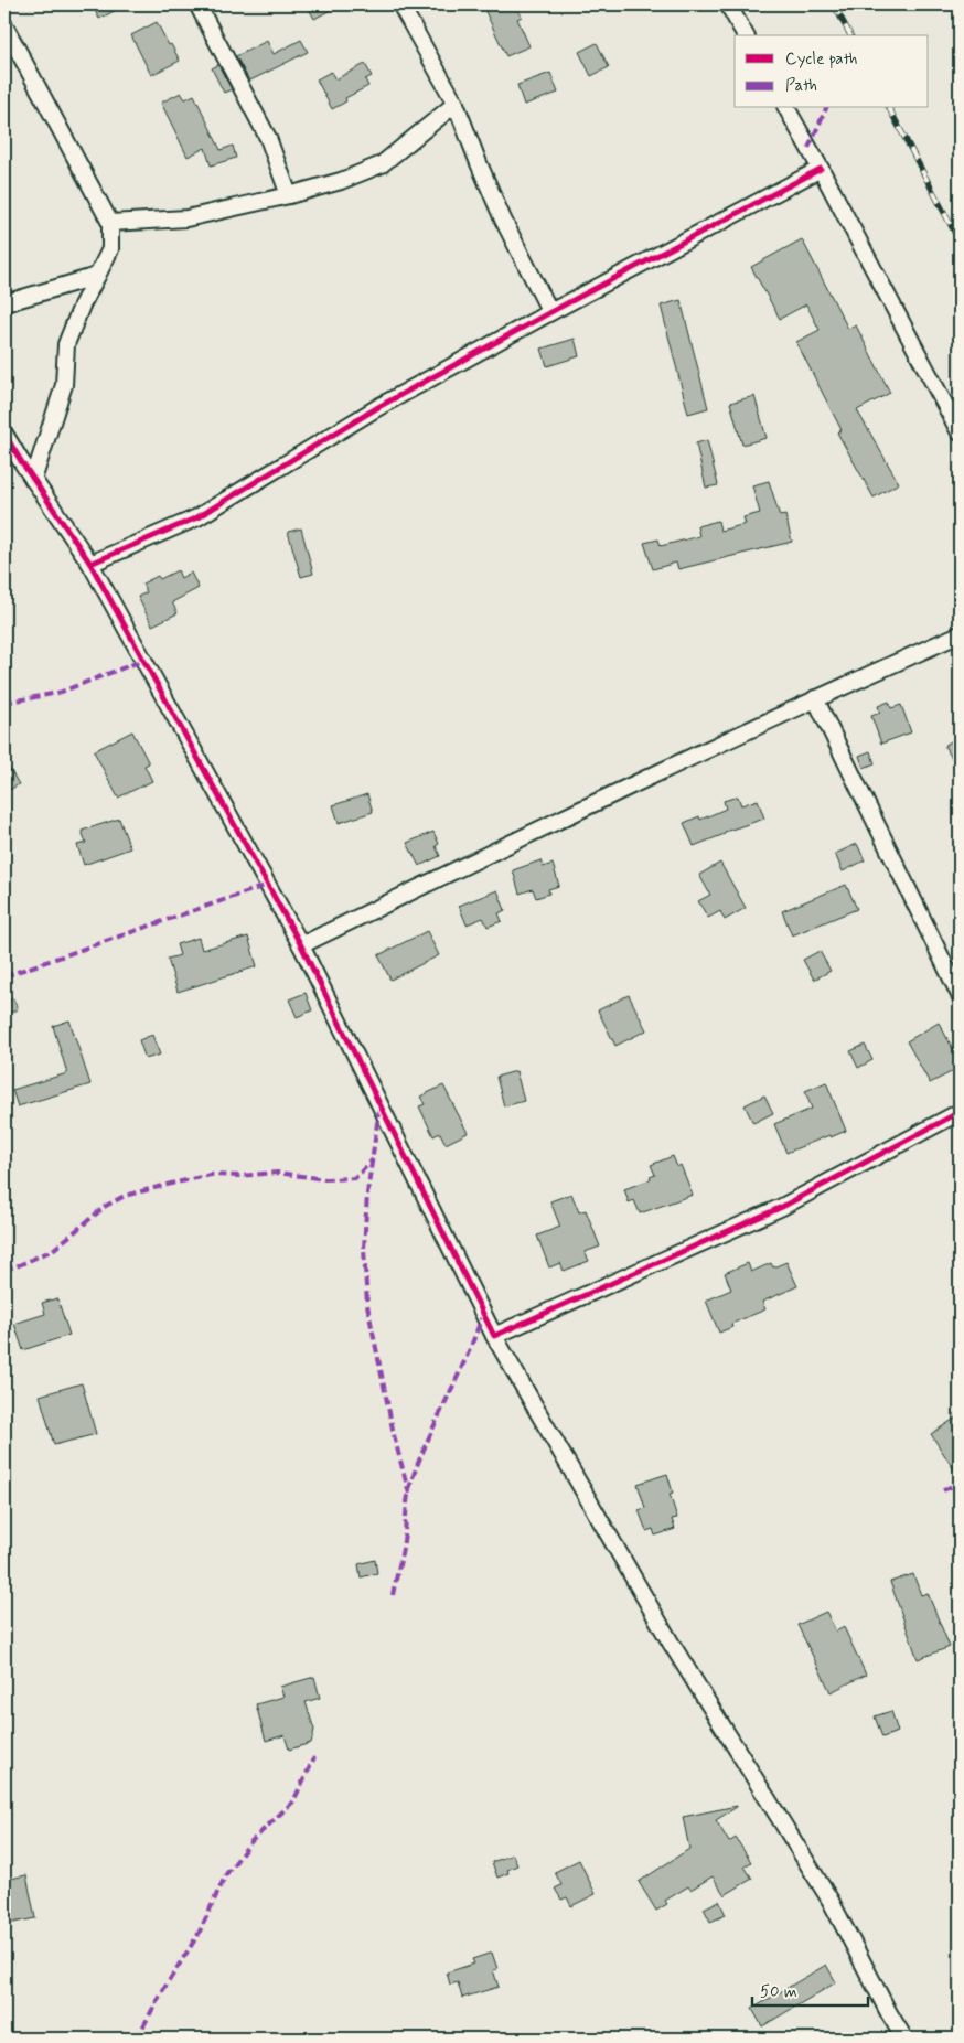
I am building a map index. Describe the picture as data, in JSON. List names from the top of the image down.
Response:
{
  "legend": ["Cycle path", "Path"],
  "scale_bar": "50 m"
}
